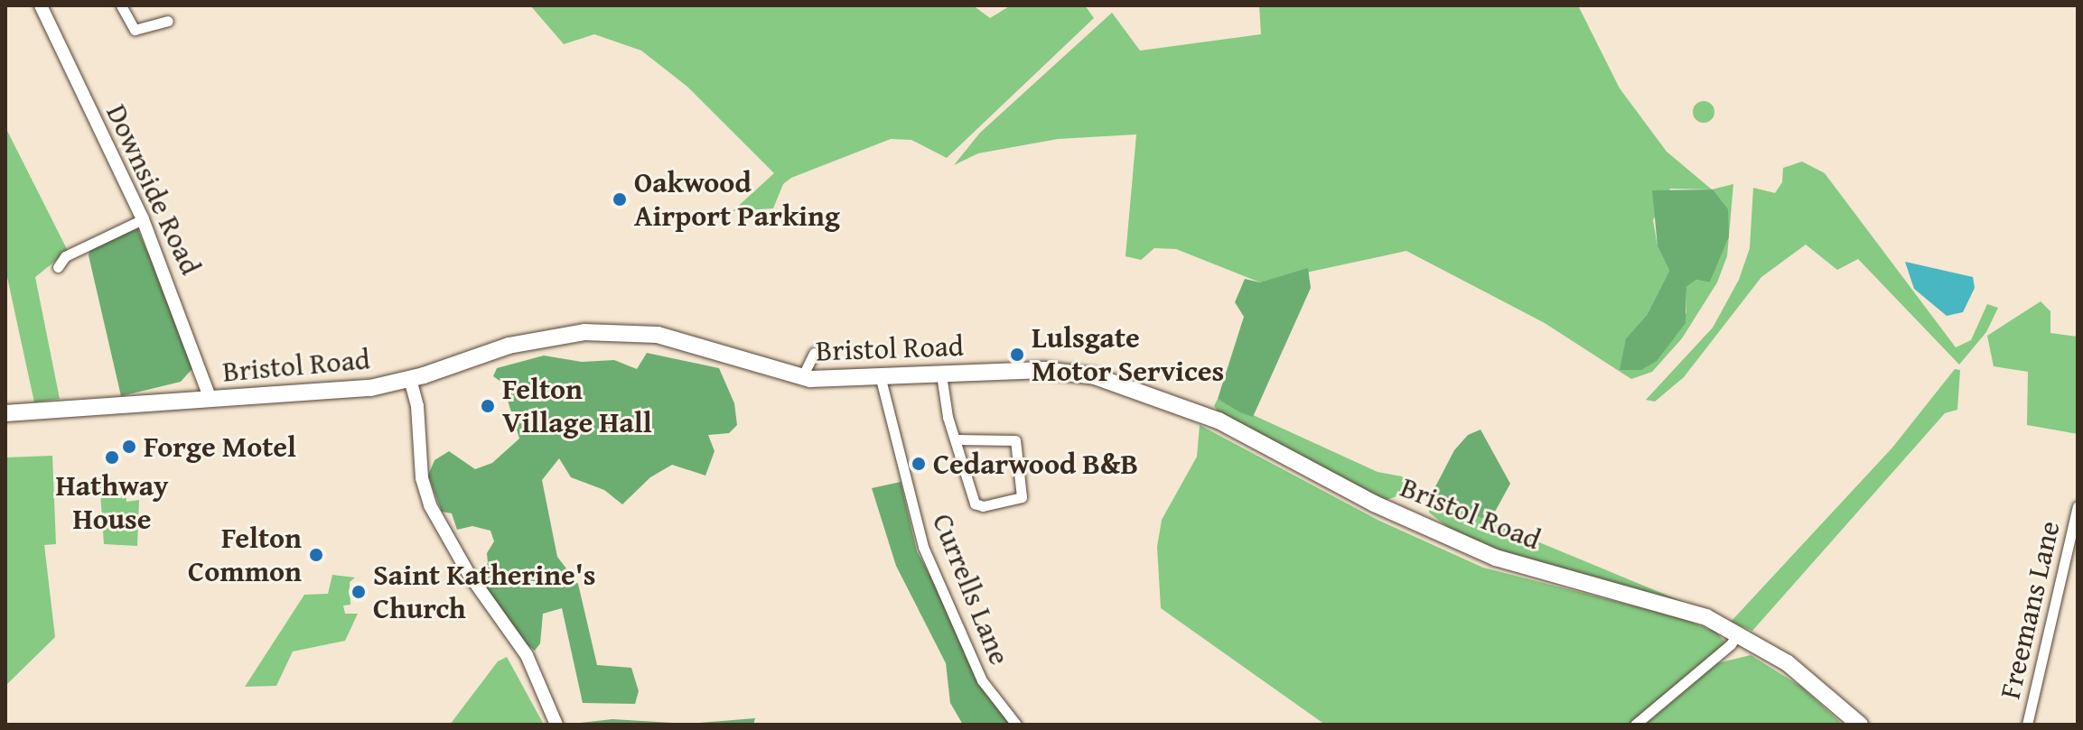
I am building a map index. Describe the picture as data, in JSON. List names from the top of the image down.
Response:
{
  "streets": {
    "highway": ["Bristol Road"],
    "street": ["Downside Road", "Currells Lane", "Freemans Lane"]
  },
  "crossings": [
    ["Downside Road", "Bristol Road"],
    ["Bristol Road", "Currells Lane"]
  ],
  "places": [
    "Oakwood Airport Parking",
    "Lulsgate Motor Services",
    "Felton Village Hall",
    "Forge Motel",
    "Hathway House",
    "Cedarwood B&B",
    "Felton Common",
    "Saint Katherine's Church"
  ]
}
